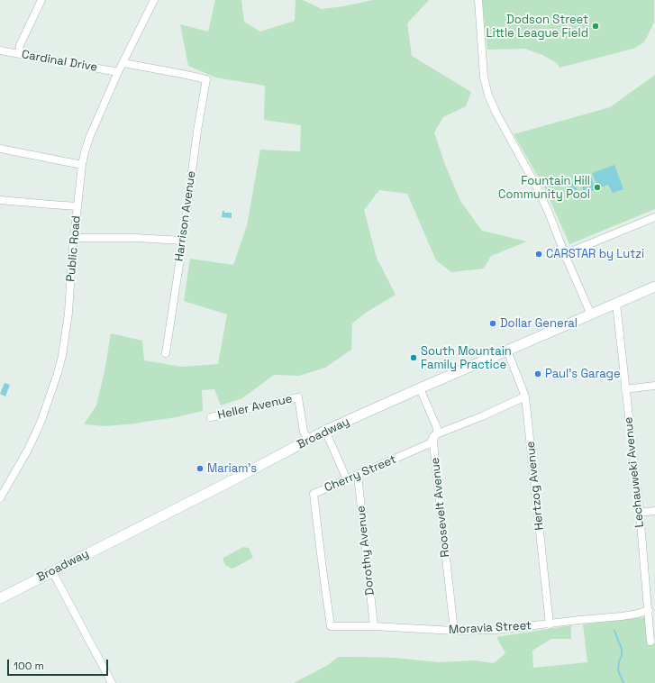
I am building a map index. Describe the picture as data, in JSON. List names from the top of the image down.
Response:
{
  "streets": {
    "main road": ["Broadway"],
    "street": [
      "Cardinal Drive",
      "Harrison Avenue",
      "Public Road",
      "Heller Avenue",
      "Lechauweki Avenue",
      "Cherry Street",
      "Hertzog Avenue",
      "Roosevelt Avenue",
      "Dorothy Avenue",
      "Moravia Street"
    ]
  },
  "crossings": [
    ["Cardinal Drive", "Public Road"],
    ["Harrison Avenue", "Public Road"],
    ["Heller Avenue", "Broadway"],
    ["Broadway", "Lechauweki Avenue"],
    ["Broadway", "Hertzog Avenue"],
    ["Broadway", "Roosevelt Avenue"],
    ["Lechauweki Avenue", "Moravia Street"],
    ["Cherry Street", "Hertzog Avenue"],
    ["Cherry Street", "Roosevelt Avenue"],
    ["Cherry Street", "Dorothy Avenue"],
    ["Cherry Street", "Moravia Street"],
    ["Hertzog Avenue", "Moravia Street"],
    ["Roosevelt Avenue", "Moravia Street"],
    ["Dorothy Avenue", "Moravia Street"]
  ],
  "places": [
    "Dodson Street Little League Field",
    "Fountain Hill Community Pool",
    "CARSTAR by Lutzi",
    "Dollar General",
    "South Mountain Family Practice",
    "Paul's Garage",
    "Mariam's"
  ],
  "scale_bar": "100 m"
}
